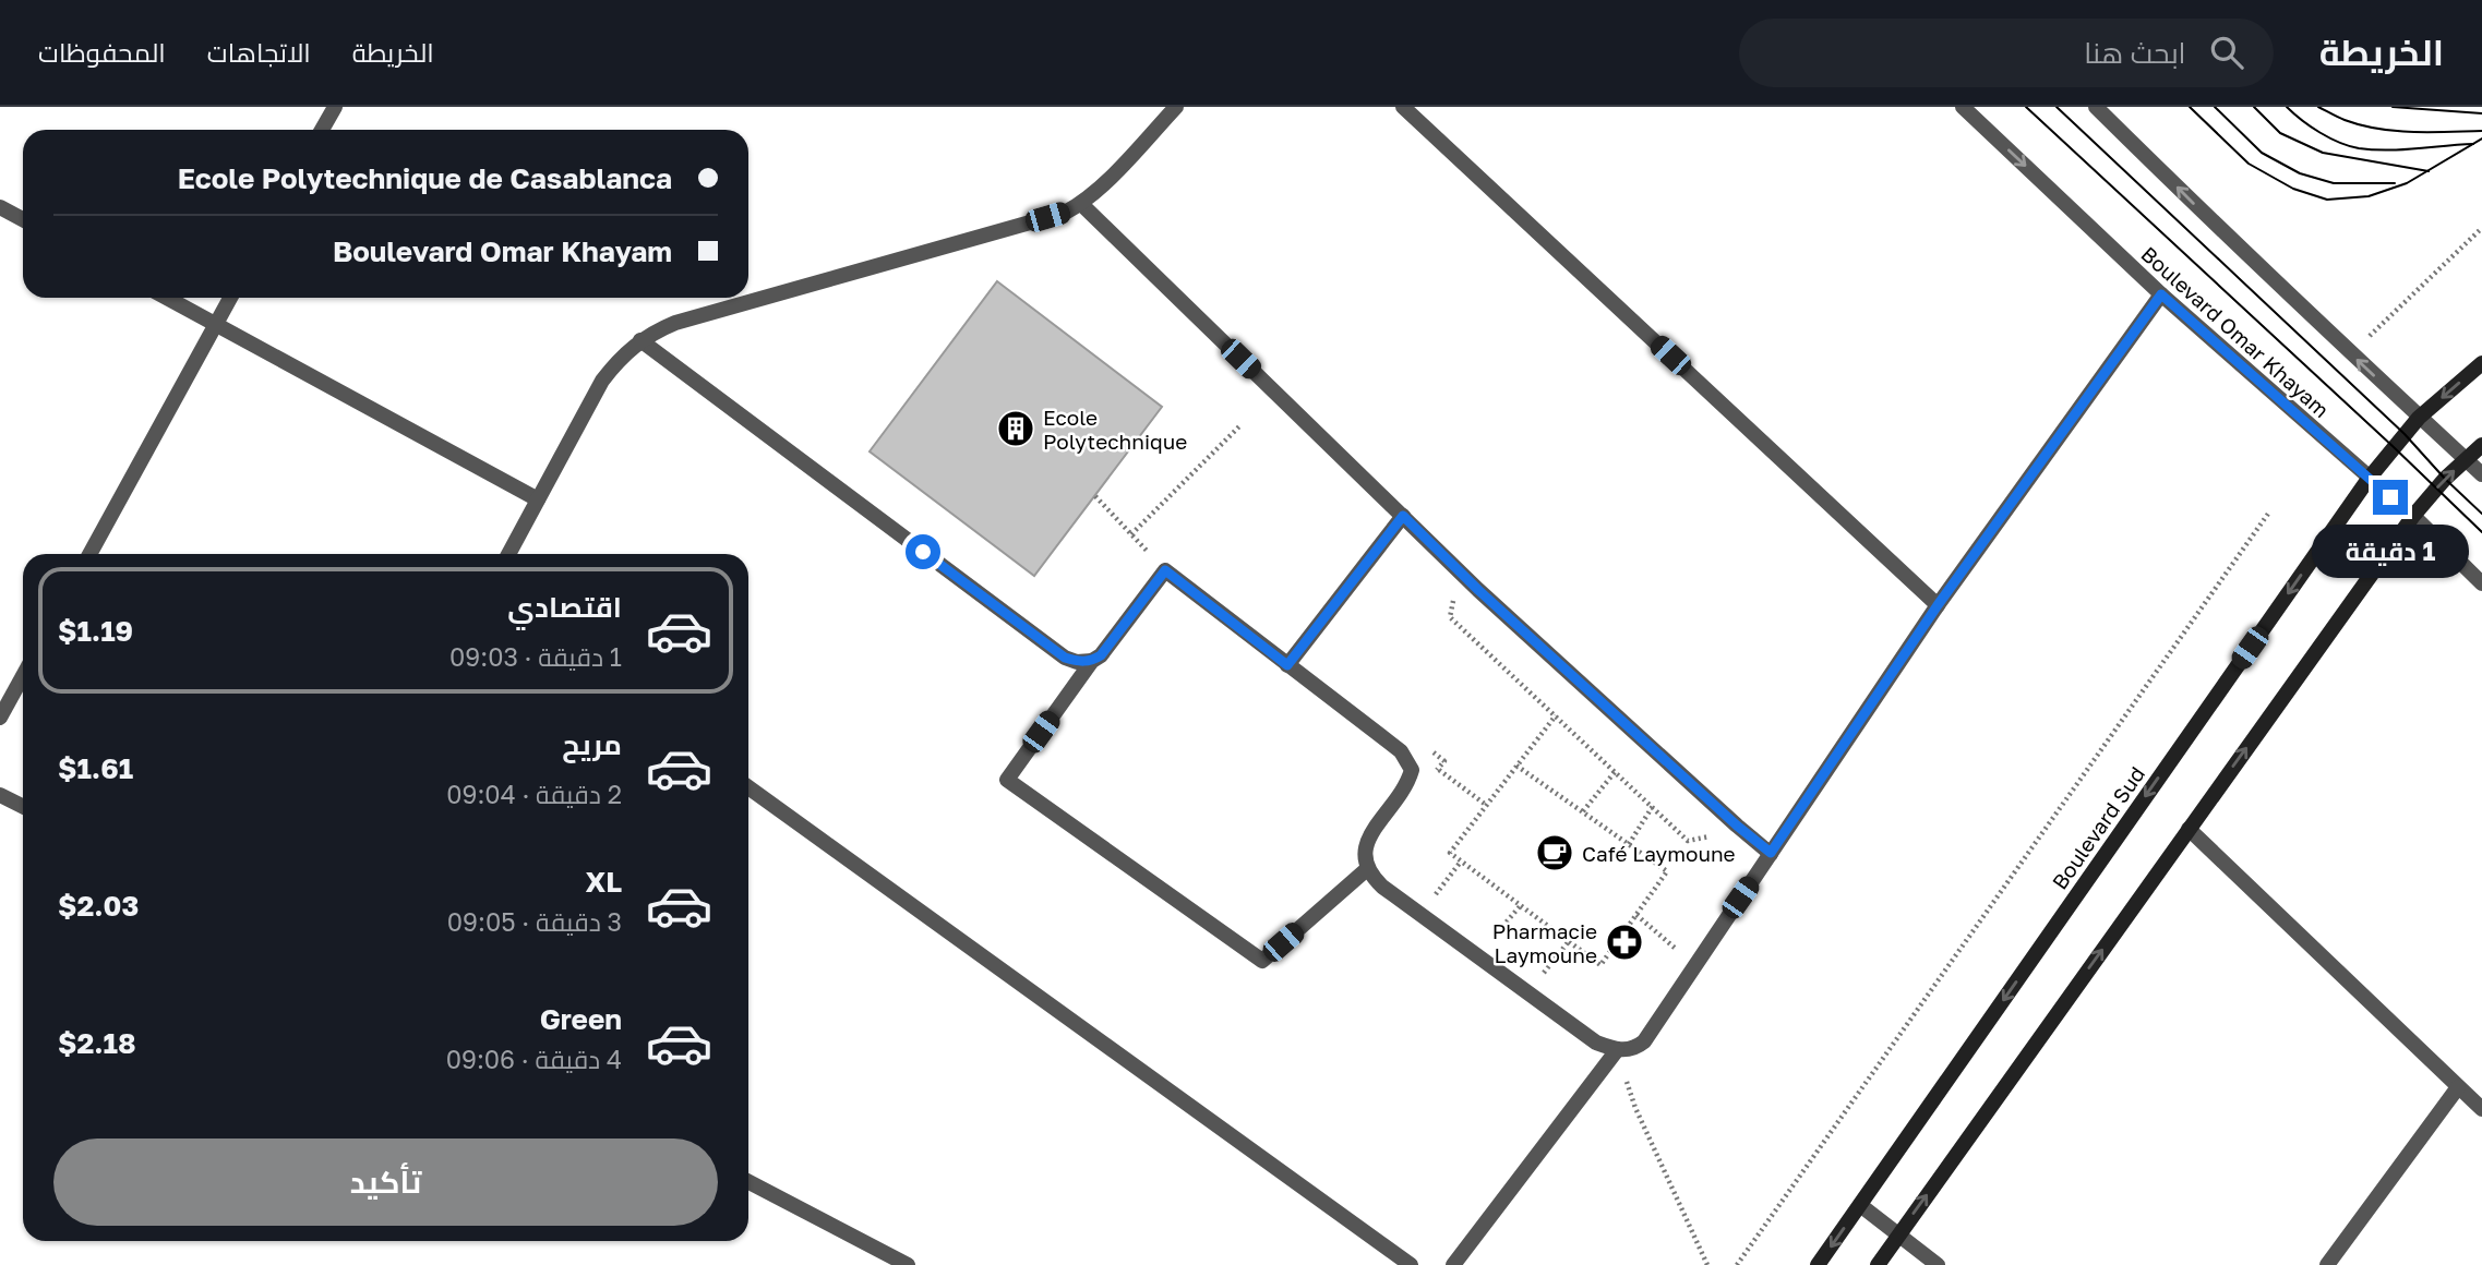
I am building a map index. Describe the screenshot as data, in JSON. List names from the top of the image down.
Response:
{
  "streets": {
    "main road": ["Boulevard Sud"],
    "street": ["Boulevard Omar Khayam"]
  },
  "crossings": [
    ["Boulevard Omar Khayam", "Boulevard Sud"]
  ],
  "places": {
    "building": ["Ecole Polytechnique"],
    "cafe": ["Café Laymoune"],
    "pharmacy": ["Pharmacie Laymoune"]
  },
  "page": {
    "header": "الخريطة",
    "search": "ابحث هنا",
    "nav": ["الخريطة", "الاتجاهات", "المحفوظات"],
    "banner": ["Ecole Polytechnique de Casablanca", "Boulevard Omar Khayam"],
    "bubble": "1 دقيقة",
    "list": [
      {
        "name": "اقتصادي",
        "note": "1 دقيقة · 09:03",
        "value": "$1.19"
      },
      {
        "name": "مريح",
        "note": "2 دقيقة · 09:04",
        "value": "$1.61"
      },
      {
        "name": "XL",
        "note": "3 دقيقة · 09:05",
        "value": "$2.03"
      },
      {
        "name": "Green",
        "note": "4 دقيقة · 09:06",
        "value": "$2.18"
      }
    ],
    "buttons": "تأكيد"
  }
}
